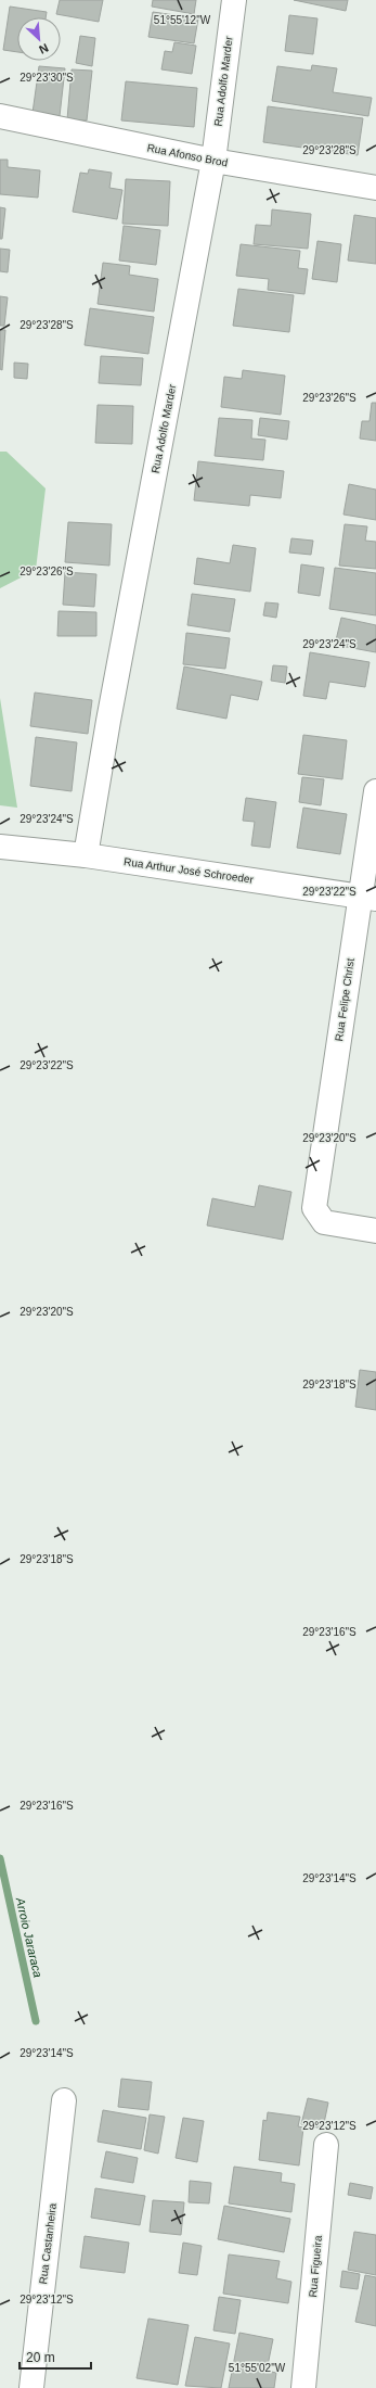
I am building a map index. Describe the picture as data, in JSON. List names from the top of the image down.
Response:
{
  "streets": {
    "street": [
      "Rua Adolfo Marder",
      "Rua Afonso Brod",
      "Rua Arthur José Schroeder",
      "Rua Felipe Christ",
      "Rua Castanheira",
      "Rua Figueira"
    ]
  },
  "crossings": [
    ["Rua Adolfo Marder", "Rua Afonso Brod"],
    ["Rua Adolfo Marder", "Rua Arthur José Schroeder"],
    ["Rua Arthur José Schroeder", "Rua Felipe Christ"]
  ],
  "water": ["Arroio Jararaca"],
  "scale_bar": "20 m",
  "north": "bottom right",
  "coordinates": [
    "51°55'12\"W",
    "29°23'30\"S",
    "29°23'28\"S",
    "29°23'26\"S",
    "29°23'24\"S",
    "29°23'22\"S",
    "29°23'20\"S",
    "29°23'18\"S",
    "29°23'16\"S",
    "29°23'14\"S",
    "29°23'12\"S",
    "51°55'02\"W"
  ]
}
